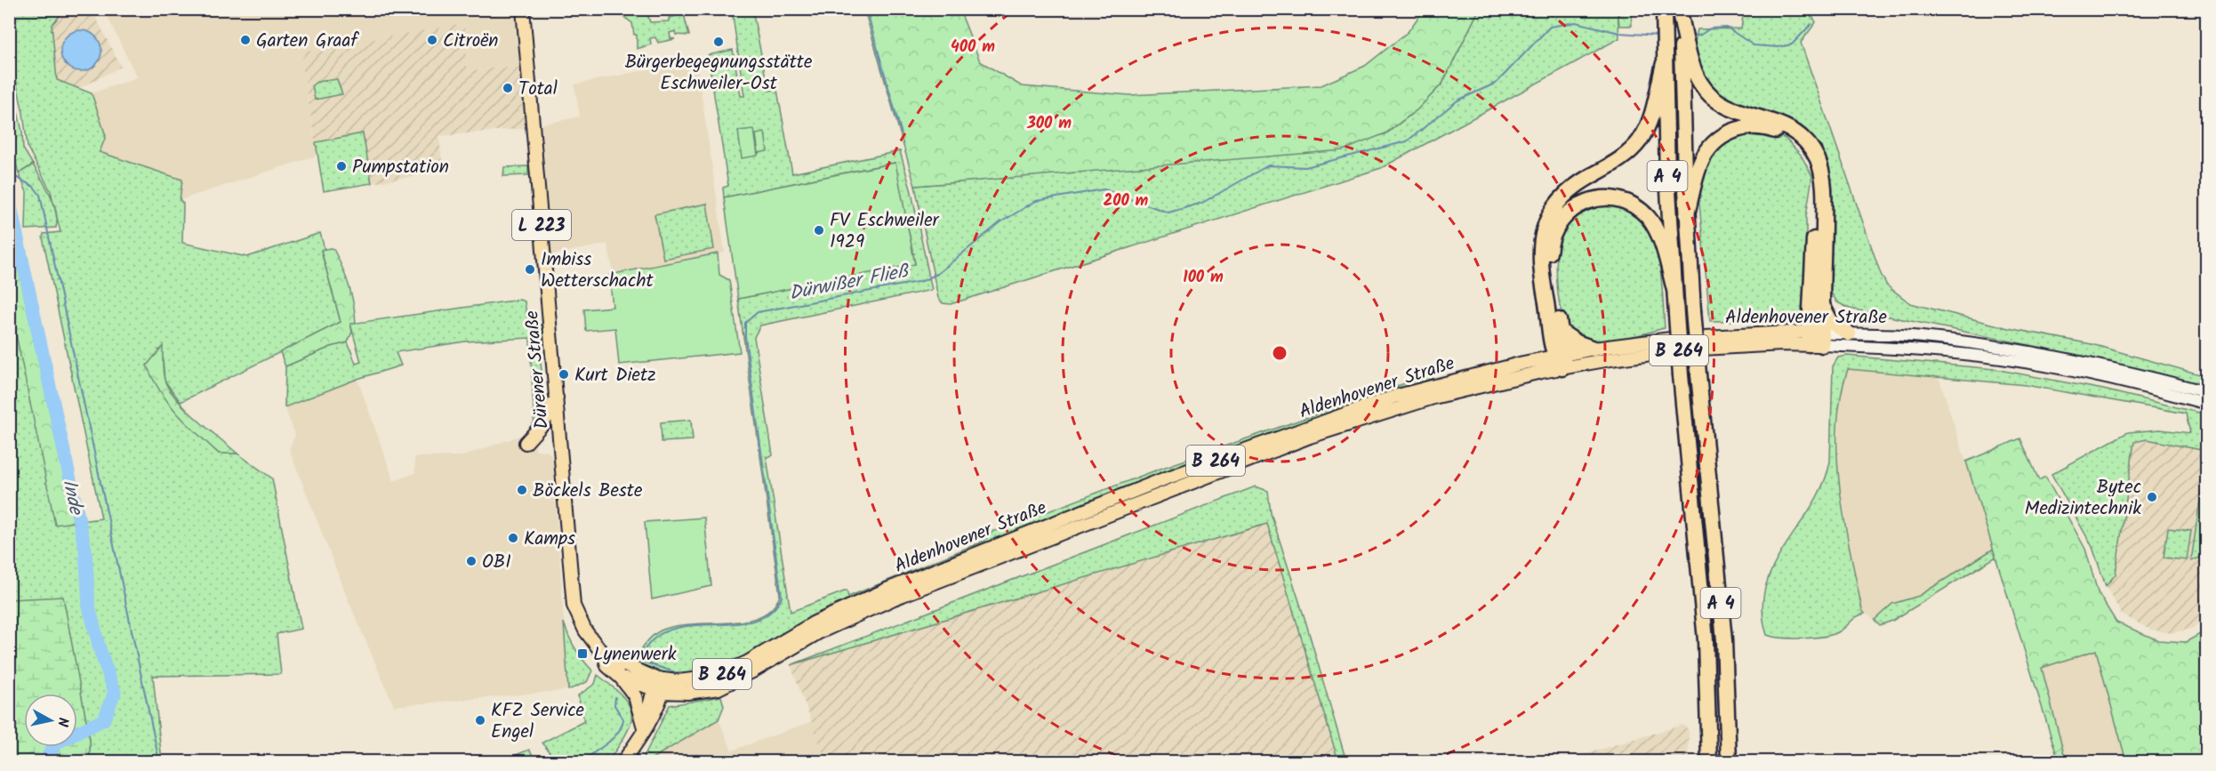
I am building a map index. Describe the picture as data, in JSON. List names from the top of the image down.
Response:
{
  "streets": {
    "highway": ["A 4"],
    "main road": [
      "L 223",
      "Aldenhovener Straße",
      "B 264",
      "Dürener Straße"
    ]
  },
  "crossings": [
    ["Aldenhovener Straße", "Dürener Straße"]
  ],
  "water": ["Dürwißer Fließ", "Inde"],
  "places": {
    "other": [
      "Garten Graaf",
      "Citroën",
      "Bürgerbegegnungsstätte Eschweiler-Ost",
      "Total",
      "Pumpstation",
      "FV Eschweiler 1929",
      "Imbiss Wetterschacht",
      "Kurt Dietz",
      "Böckels Beste",
      "Bytec Medizintechnik",
      "Kamps",
      "OBI",
      "KFZ Service Engel"
    ],
    "transit": ["Lynenwerk"]
  },
  "north": "right",
  "rings": [
    "400 m",
    "300 m",
    "200 m",
    "100 m"
  ]
}
